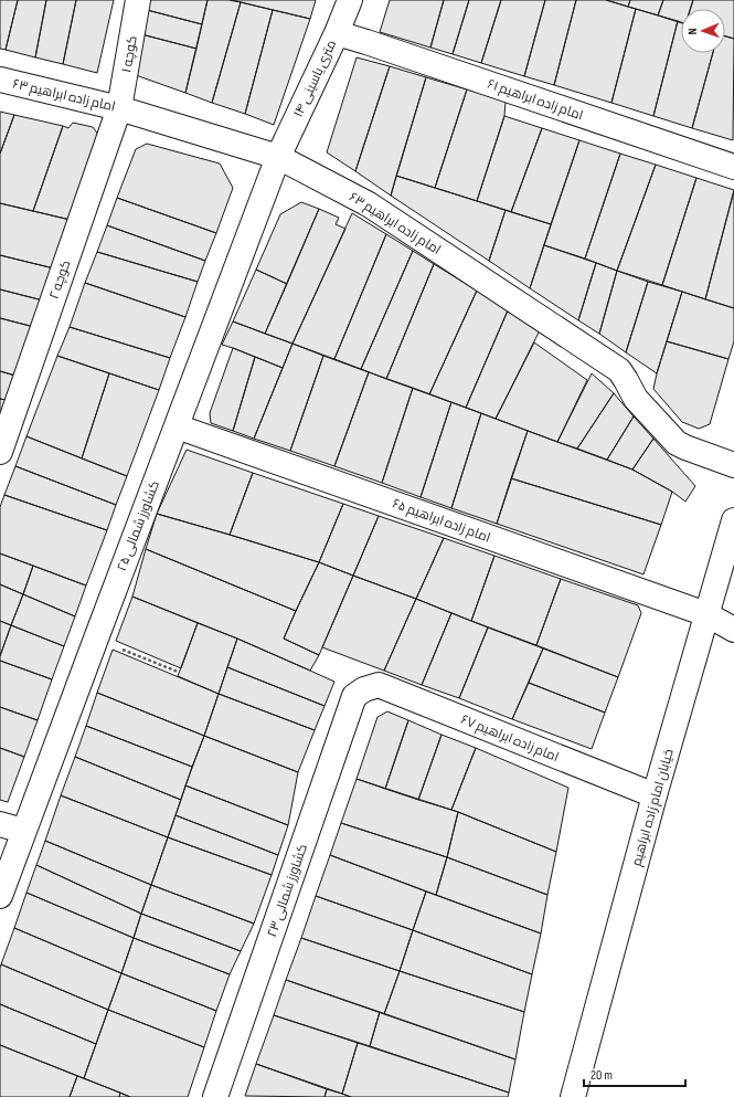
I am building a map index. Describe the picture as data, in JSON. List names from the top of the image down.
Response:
{
  "streets": {
    "street": [
      "کوچه ۱",
      "۱۴ متری یاسینی",
      "امام زاده ابراهیم ۶۳",
      "امام زاده ابراهیم ۶۱",
      "کوچه ۲",
      "امام زاده ابراهیم ۶۵",
      "کشاورز شمالی ۲۵",
      "امام زاده ابراهیم ۶۷",
      "خیابان امام زاده ابراهیم",
      "کشاورز شمالی ۲۳"
    ]
  },
  "crossings": [
    ["کوچه ۱", "امام زاده ابراهیم ۶۳"],
    ["کوچه ۱", "کوچه ۲"],
    ["۱۴ متری یاسینی", "امام زاده ابراهیم ۶۳"],
    ["۱۴ متری یاسینی", "امام زاده ابراهیم ۶۱"],
    ["۱۴ متری یاسینی", "کشاورز شمالی ۲۵"],
    ["امام زاده ابراهیم ۶۳", "کوچه ۲"],
    ["امام زاده ابراهیم ۶۳", "کشاورز شمالی ۲۵"],
    ["امام زاده ابراهیم ۶۵", "کشاورز شمالی ۲۵"],
    ["امام زاده ابراهیم ۶۵", "خیابان امام زاده ابراهیم"],
    ["امام زاده ابراهیم ۶۷", "خیابان امام زاده ابراهیم"],
    ["امام زاده ابراهیم ۶۷", "کشاورز شمالی ۲۳"]
  ],
  "scale_bar": "20 m",
  "north": "left"
}
